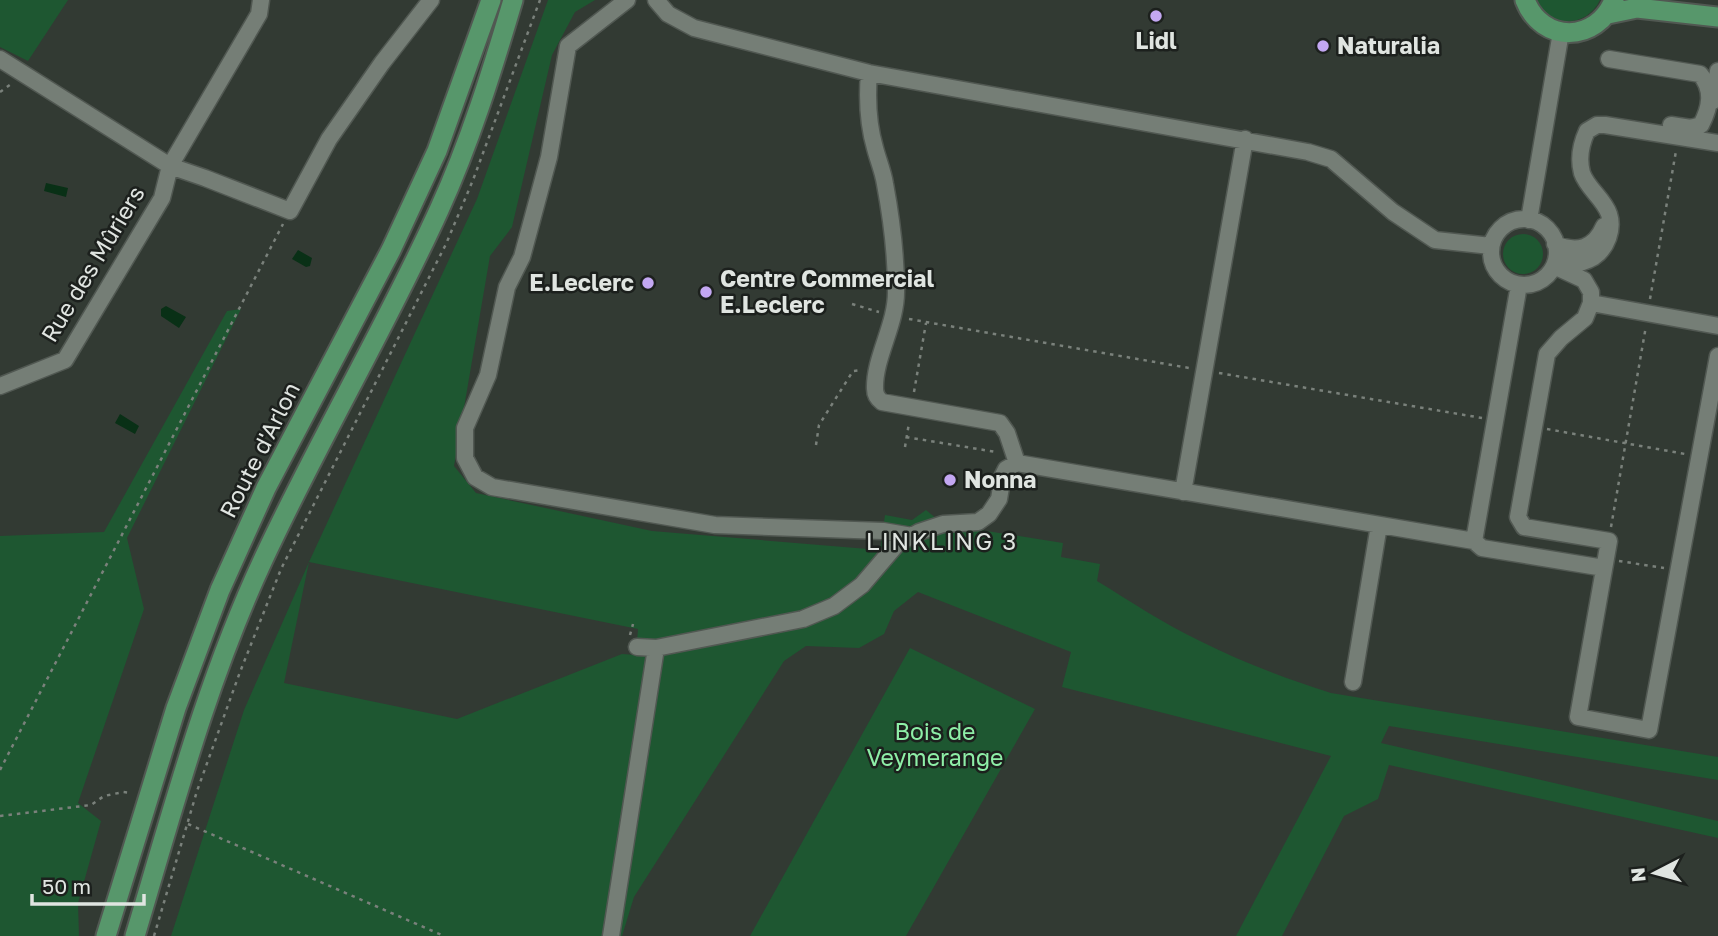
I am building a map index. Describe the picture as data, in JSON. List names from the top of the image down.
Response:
{
  "streets": {
    "main road": ["Route d'Arlon"],
    "street": ["Rue des Mûriers"]
  },
  "districts": ["LINKLING 3"],
  "parks": ["Bois de Veymerange"],
  "places": [
    "Lidl",
    "Naturalia",
    "E.Leclerc",
    "Centre Commercial E.Leclerc",
    "Nonna"
  ],
  "scale_bar": "50 m",
  "north": "left"
}
